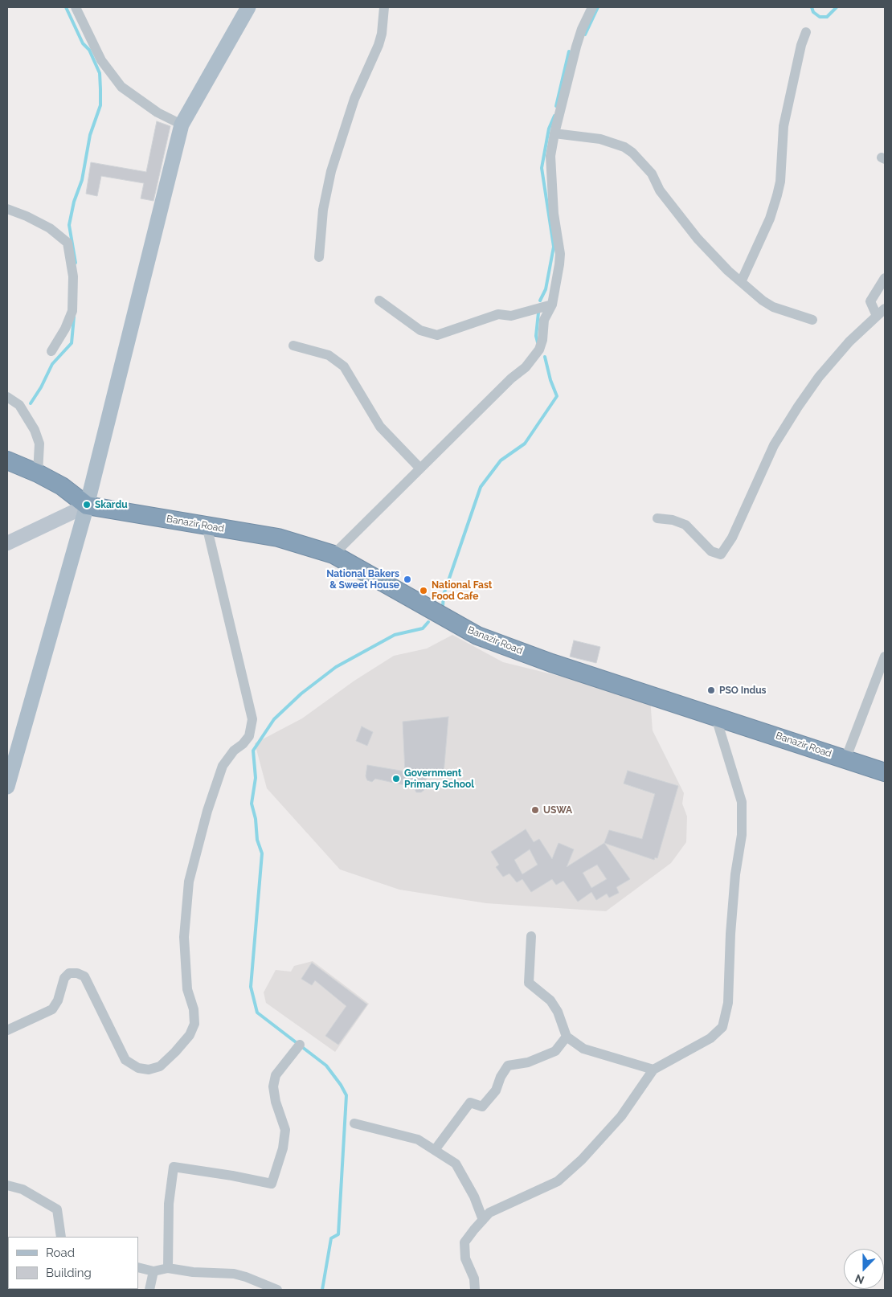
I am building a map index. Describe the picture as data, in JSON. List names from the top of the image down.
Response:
{
  "streets": {
    "highway": ["Banazir Road"]
  },
  "places": [
    "Skardu",
    "National Bakers & Sweet House",
    "National Fast Food Cafe",
    "PSO Indus",
    "Government Primary School",
    "USWA"
  ],
  "legend": ["Road", "Building"],
  "north": "bottom"
}
